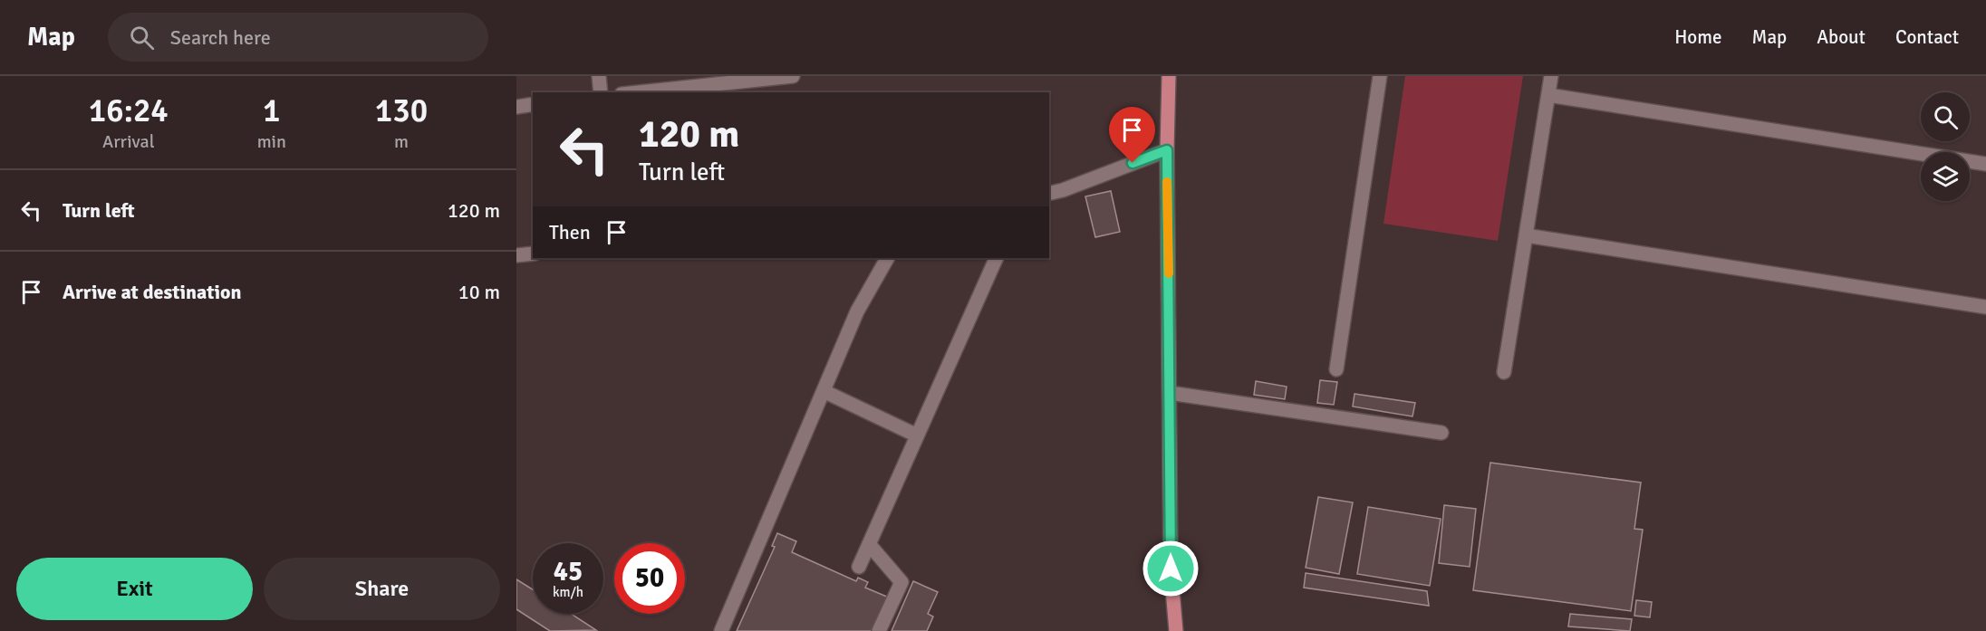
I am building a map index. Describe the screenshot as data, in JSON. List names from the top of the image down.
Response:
{
  "page": {
    "header": "Map",
    "search": "Search here",
    "nav": [
      "Home",
      "Map",
      "About",
      "Contact"
    ],
    "eta": [
      "16:24",
      "Arrival",
      "1",
      "min",
      "130",
      "m"
    ],
    "turn": ["120 m", "Turn left"],
    "list": [
      {
        "name": "Turn left",
        "value": "120 m"
      },
      {
        "name": "Arrive at destination",
        "value": "10 m"
      }
    ],
    "then": "Then",
    "speed": "45 km/h",
    "limit": "50",
    "buttons": ["Exit", "Share"]
  }
}
